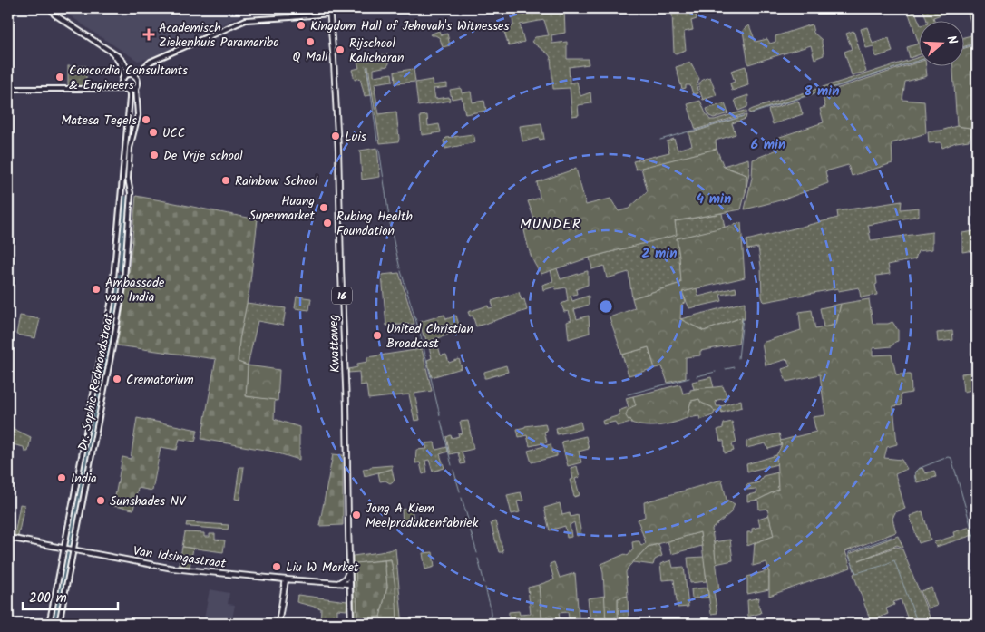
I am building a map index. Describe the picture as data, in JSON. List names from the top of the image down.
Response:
{
  "streets": {
    "main road": ["16", "Kwattaweg", "Van Idsingastraat"],
    "street": ["Dr. Sophie Redmondstraat"]
  },
  "crossings": [
    ["Kwattaweg", "Van Idsingastraat"],
    ["Dr. Sophie Redmondstraat", "Van Idsingastraat"]
  ],
  "districts": ["MUNDER"],
  "places": {
    "other": [
      "Kingdom Hall of Jehovah's Witnesses",
      "Q Mall",
      "Rijschool Kalicharan",
      "Concordia Consultants & Engineers",
      "Matesa Tegels",
      "UCC",
      "Luis",
      "De Vrije school",
      "Rainbow School",
      "Huang Supermarket",
      "Rubing Health Foundation",
      "Ambassade van India",
      "United Christian Broadcast",
      "Crematorium",
      "India",
      "Sunshades NV",
      "Jong A Kiem Meelproduktenfabriek",
      "Liu W Market"
    ],
    "health": ["Academisch Ziekenhuis Paramaribo"]
  },
  "scale_bar": "200 m",
  "north": "right",
  "rings": [
    "8 min",
    "6 min",
    "4 min",
    "2 min"
  ]
}
